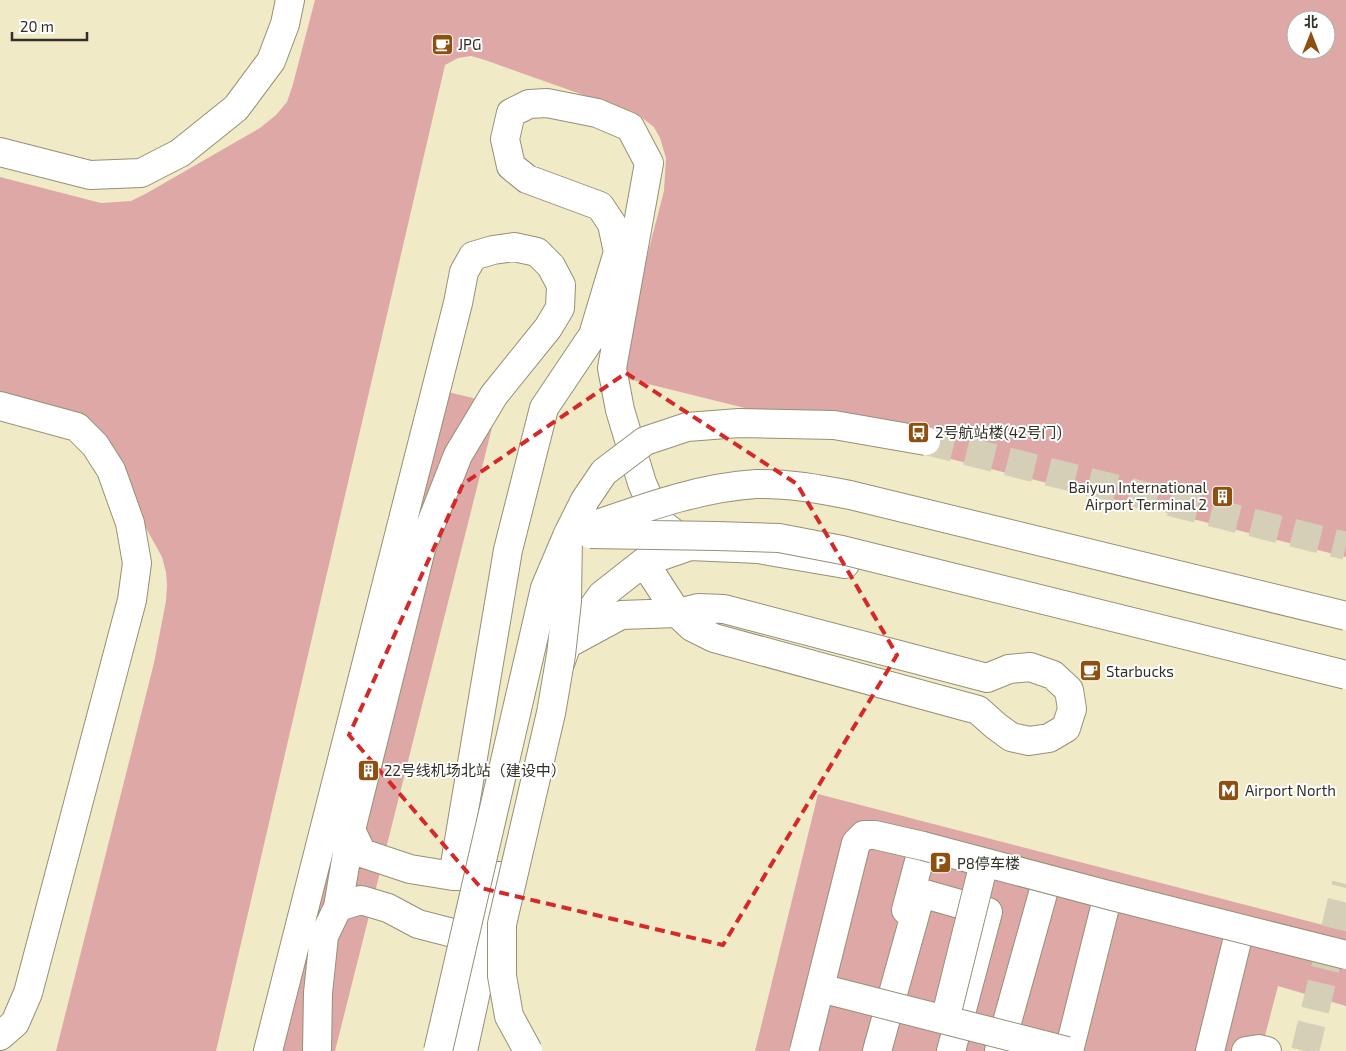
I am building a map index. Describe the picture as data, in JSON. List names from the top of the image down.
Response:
{
  "places": {
    "cafe": ["JPG", "Starbucks"],
    "bus stop": ["2号航站楼(42号门)"],
    "building": ["Baiyun International Airport Terminal 2", "22号线机场北站（建设中）"],
    "metro station": ["Airport North"],
    "parking": ["P8停车楼"]
  },
  "scale_bar": "20 m",
  "north": "top"
}
